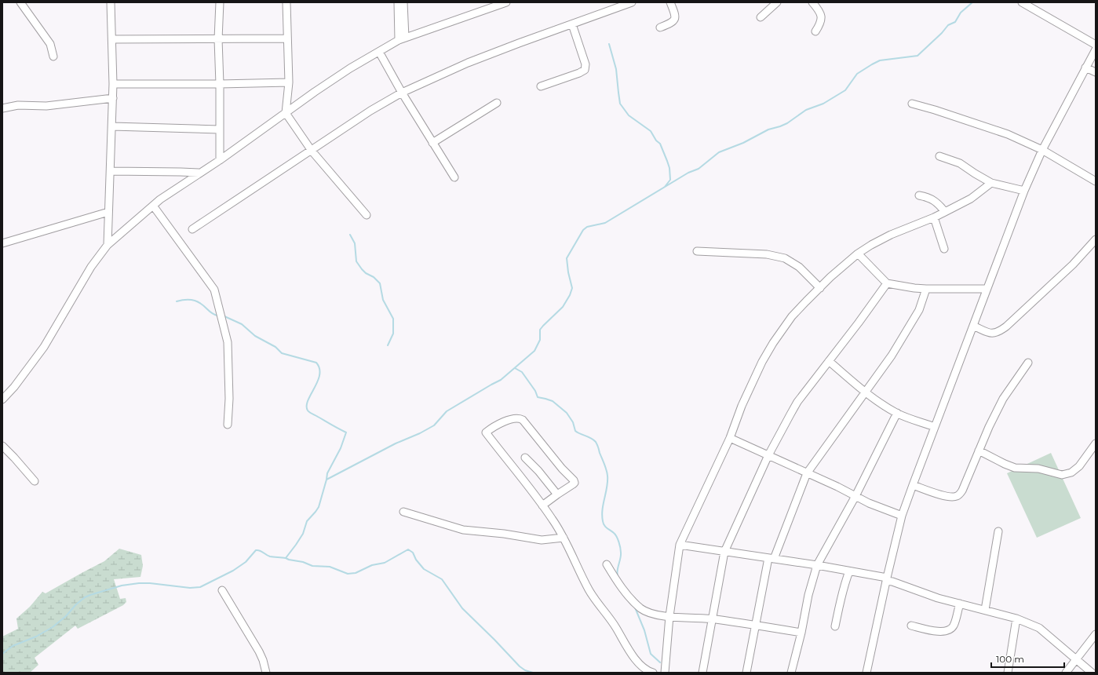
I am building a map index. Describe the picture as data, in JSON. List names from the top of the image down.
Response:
{
  "scale_bar": "100 m"
}
